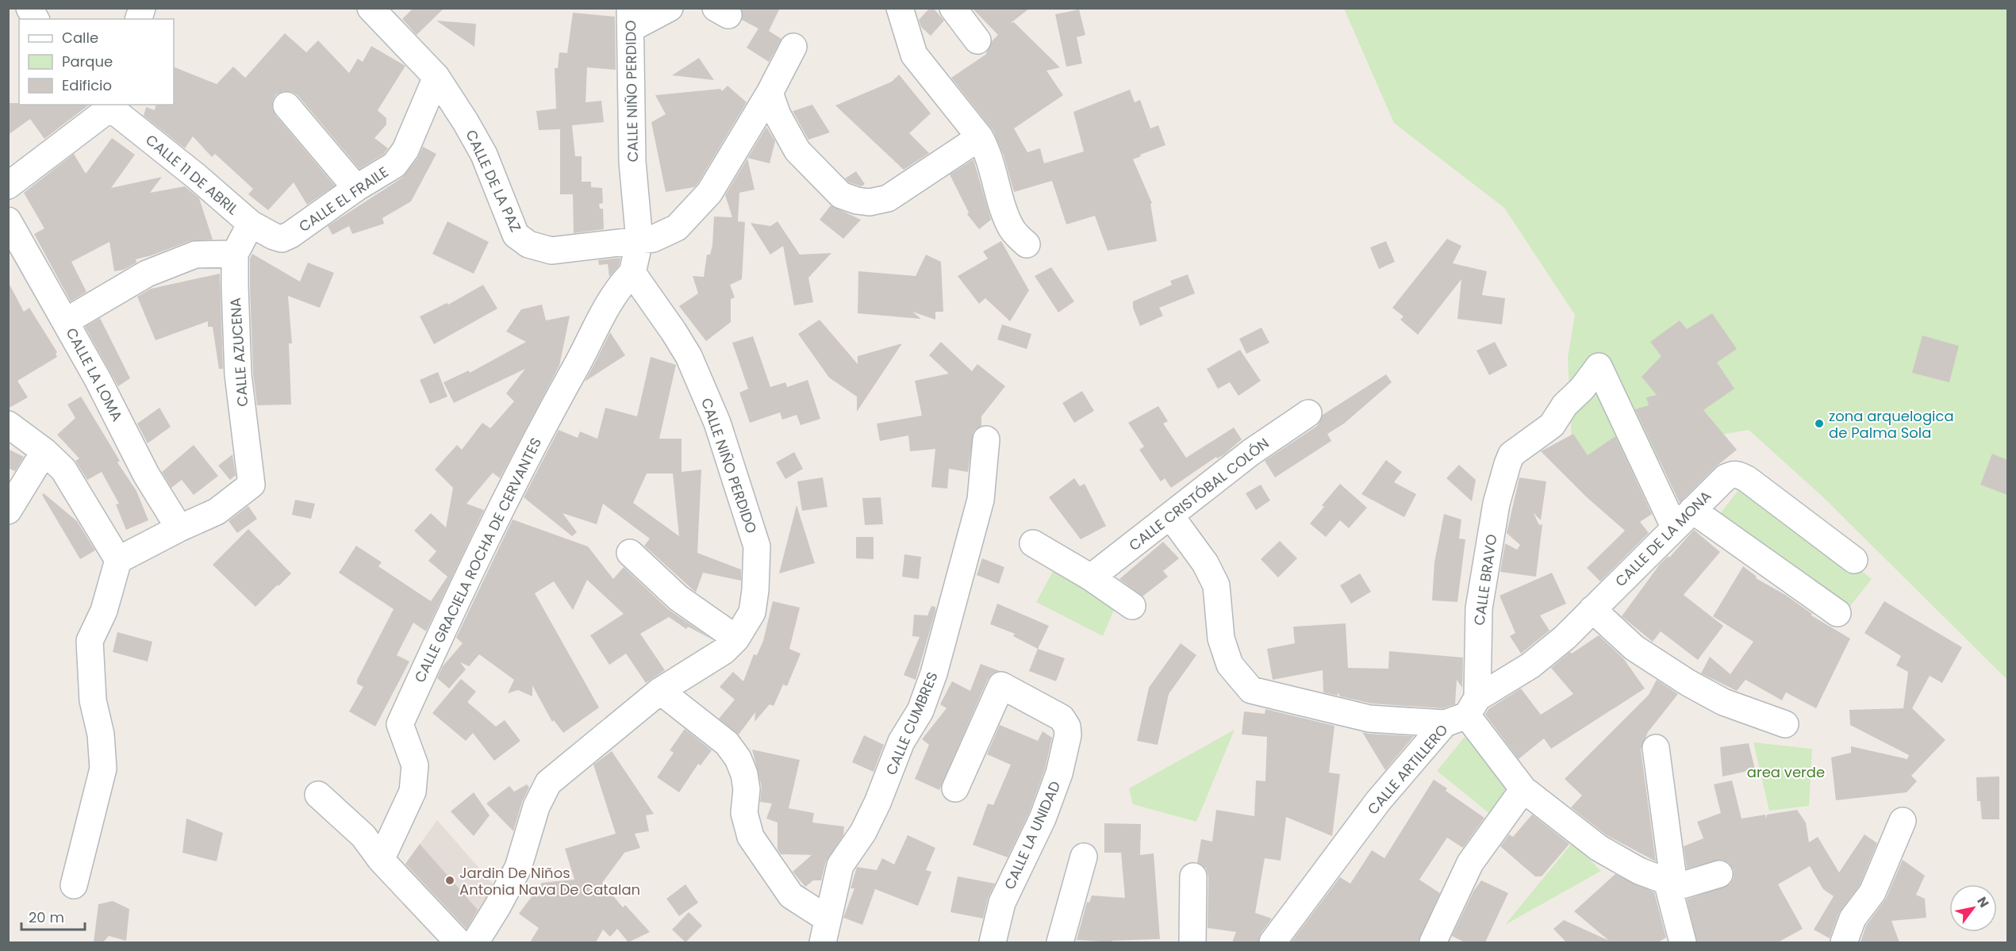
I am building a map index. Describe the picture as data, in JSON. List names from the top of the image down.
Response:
{
  "streets": {
    "street": [
      "CALLE NIÑO PERDIDO",
      "CALLE 11 DE ABRIL",
      "CALLE DE LA PAZ",
      "CALLE EL FRAILE",
      "CALLE AZUCENA",
      "CALLE LA LOMA",
      "CALLE CRISTÓBAL COLÓN",
      "CALLE DE LA MONA",
      "CALLE GRACIELA ROCHA DE CERVANTES",
      "CALLE BRAVO",
      "CALLE CUMBRES",
      "CALLE ARTILLERO",
      "CALLE LA UNIDAD"
    ]
  },
  "crossings": [
    ["CALLE NIÑO PERDIDO", "CALLE DE LA PAZ"],
    ["CALLE NIÑO PERDIDO", "CALLE GRACIELA ROCHA DE CERVANTES"],
    ["CALLE 11 DE ABRIL", "CALLE EL FRAILE"],
    ["CALLE 11 DE ABRIL", "CALLE AZUCENA"],
    ["CALLE DE LA PAZ", "CALLE EL FRAILE"],
    ["CALLE AZUCENA", "CALLE LA LOMA"],
    ["CALLE DE LA MONA", "CALLE BRAVO"],
    ["CALLE DE LA MONA", "CALLE ARTILLERO"],
    ["CALLE BRAVO", "CALLE ARTILLERO"]
  ],
  "parks": ["area verde"],
  "places": ["zona arquelogica de Palma Sola", "Jardin De Niños Antonia Nava De Catalan"],
  "legend": ["Calle", "Parque", "Edificio"],
  "scale_bar": "20 m",
  "north": "top right"
}
